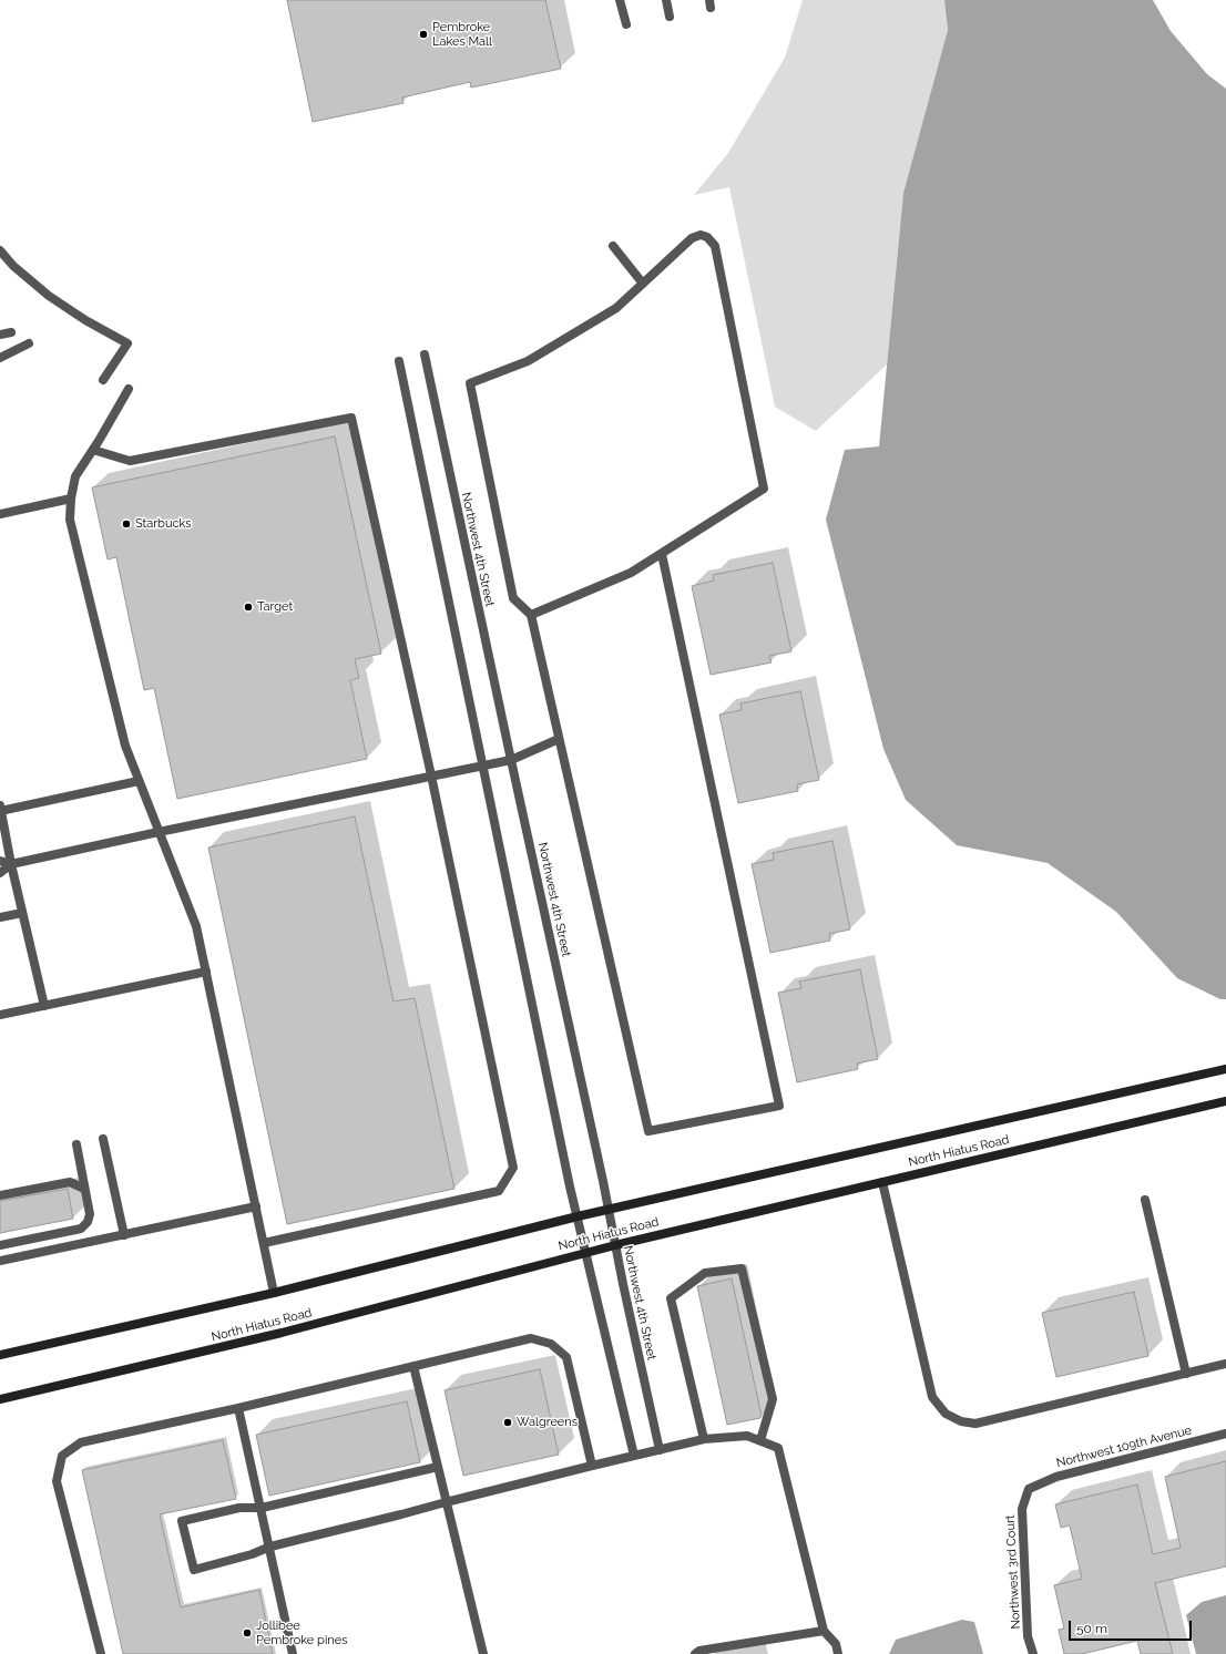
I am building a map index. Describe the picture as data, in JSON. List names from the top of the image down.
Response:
{
  "streets": {
    "main road": ["North Hiatus Road"],
    "street": ["Northwest 4th Street", "Northwest 109th Avenue", "Northwest 3rd Court"]
  },
  "crossings": [
    ["Northwest 4th Street", "North Hiatus Road"],
    ["Northwest 109th Avenue", "Northwest 3rd Court"]
  ],
  "places": [
    "Pembroke Lakes Mall",
    "Starbucks",
    "Target",
    "Walgreens",
    "Jollibee Pembroke pines"
  ],
  "scale_bar": "50 m"
}
